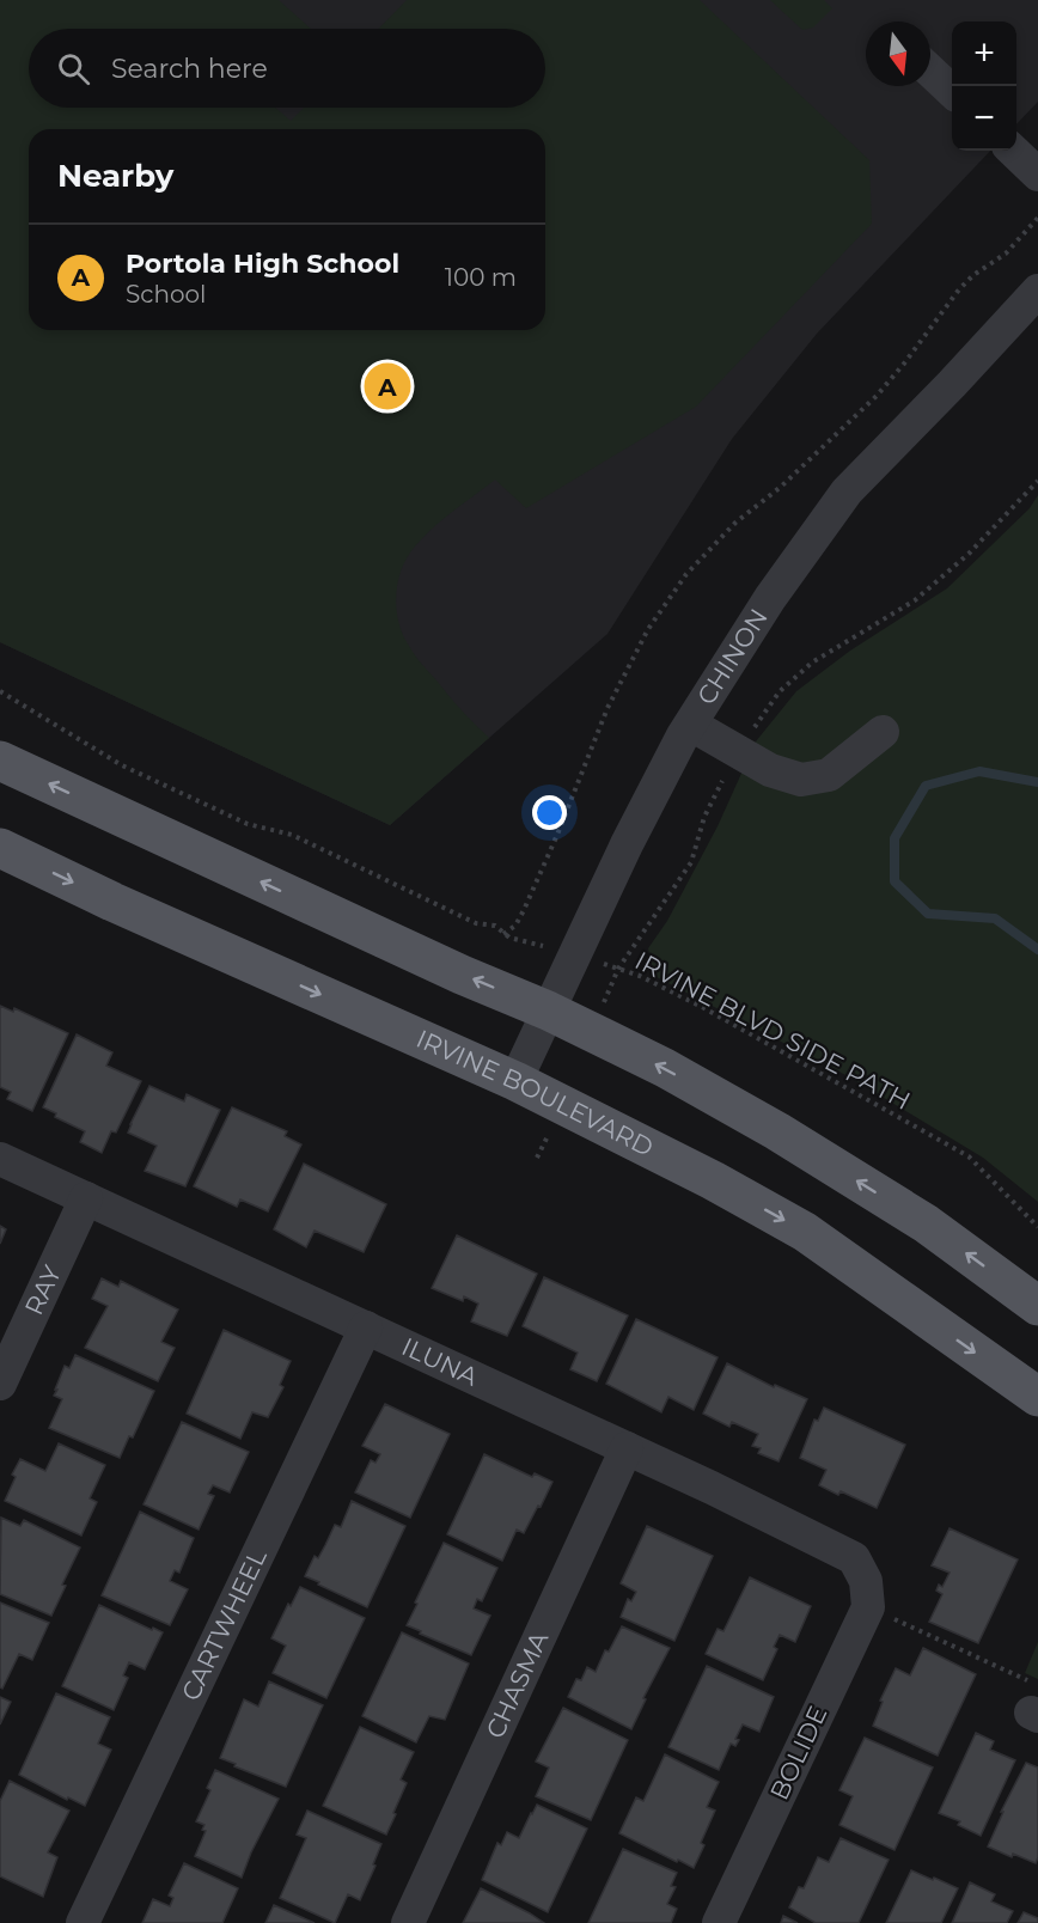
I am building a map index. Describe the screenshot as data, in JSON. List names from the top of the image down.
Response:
{
  "streets": {
    "main road": ["IRVINE BOULEVARD"],
    "street": [
      "CHINON",
      "RAY",
      "ILUNA",
      "CARTWHEEL",
      "CHASMA",
      "BOLIDE"
    ],
    "path": ["IRVINE BLVD SIDE PATH"]
  },
  "crossings": [
    ["CHINON", "IRVINE BLVD SIDE PATH"],
    ["CHINON", "IRVINE BOULEVARD"],
    ["RAY", "ILUNA"],
    ["ILUNA", "CARTWHEEL"],
    ["ILUNA", "CHASMA"],
    ["ILUNA", "BOLIDE"]
  ],
  "north": "bottom",
  "page": {
    "map_buttons": ["+", "−"],
    "search": "Search here",
    "heading": "Nearby",
    "list": [
      {
        "mark": "A",
        "name": "Portola High School",
        "note": "School",
        "value": "100 m"
      }
    ],
    "pins": "A"
  }
}
